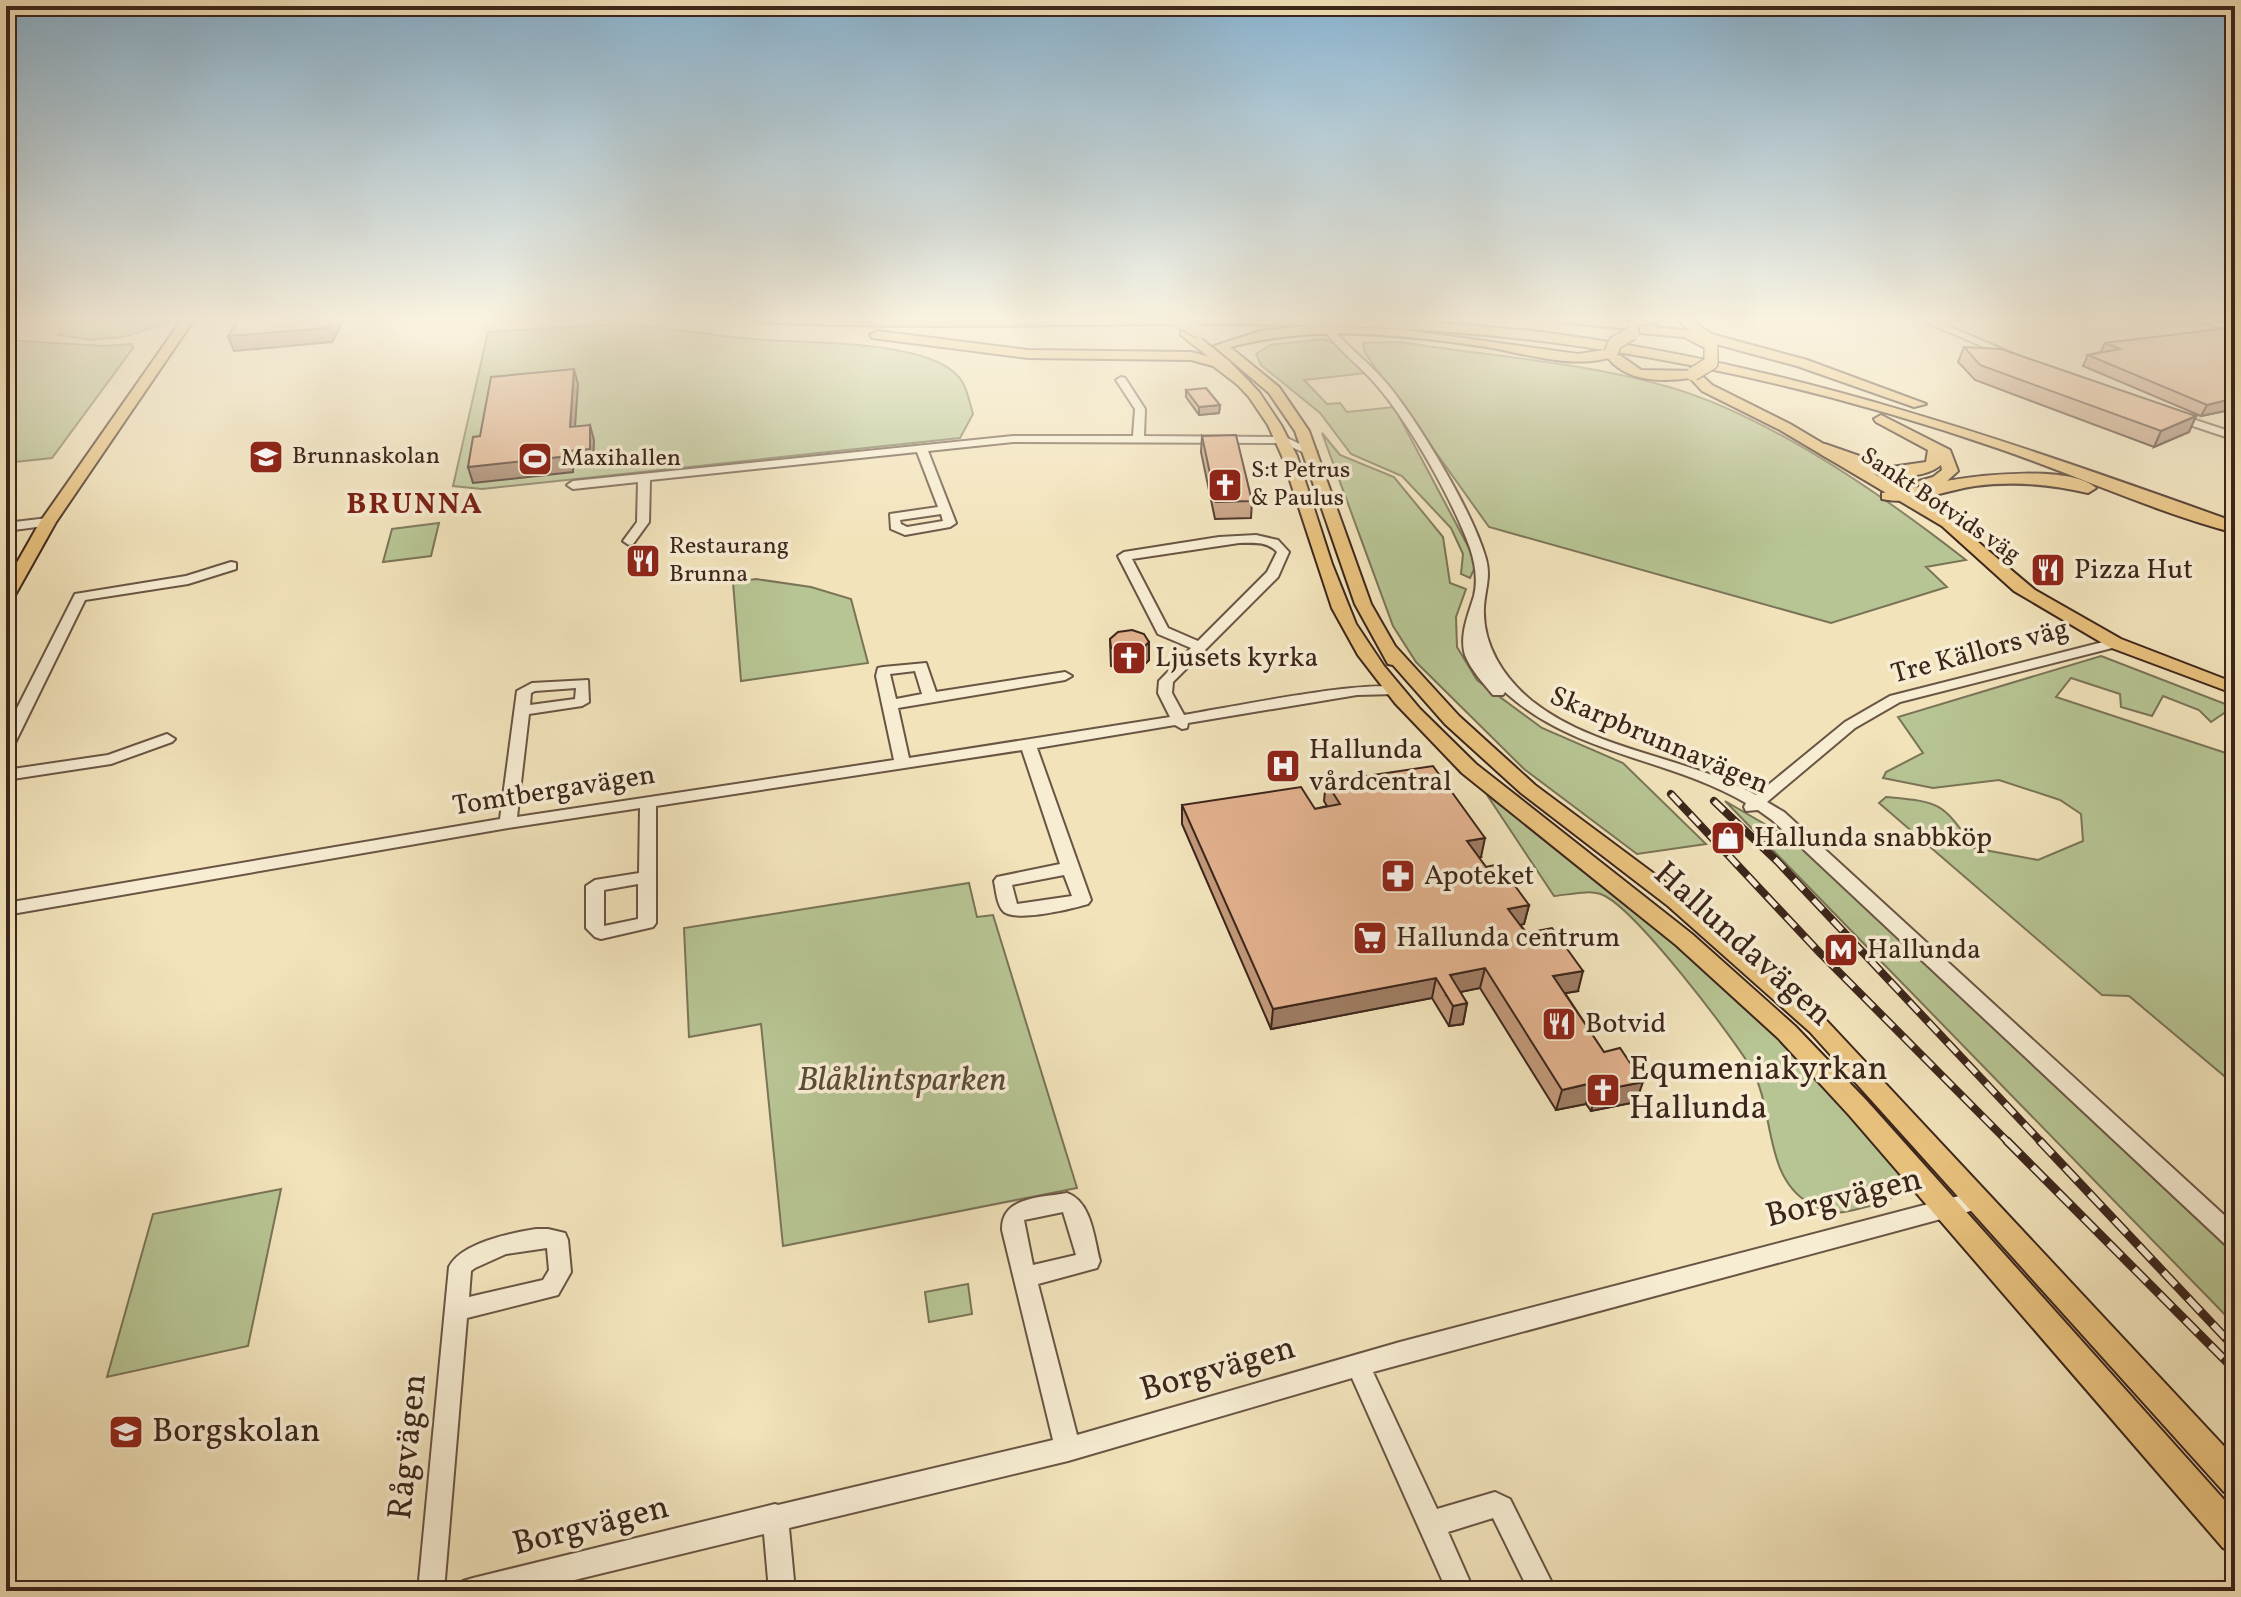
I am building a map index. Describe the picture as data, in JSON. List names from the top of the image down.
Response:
{
  "streets": {
    "main road": ["Sankt Botvids väg", "Hallundavägen"],
    "street": [
      "Tre Källors väg",
      "Skarpbrunnavägen",
      "Tomtbergavägen",
      "Borgvägen",
      "Rågvägen"
    ]
  },
  "crossings": [
    ["Sankt Botvids väg", "Tre Källors väg"],
    ["Tre Källors väg", "Skarpbrunnavägen"],
    ["Tomtbergavägen", "Hallundavägen"],
    ["Hallundavägen", "Borgvägen"]
  ],
  "districts": ["BRUNNA"],
  "parks": ["Blåklintsparken"],
  "places": {
    "school or university": ["Brunnaskolan", "Borgskolan"],
    "sports": ["Maxihallen"],
    "church": ["S:t Petrus & Paulus", "Ljusets kyrka", "Equmeniakyrkan Hallunda"],
    "restaurant": ["Restaurang Brunna", "Pizza Hut", "Botvid"],
    "hospital": ["Hallunda vårdcentral"],
    "shop": ["Hallunda snabbköp"],
    "pharmacy": ["Apoteket"],
    "supermarket": ["Hallunda centrum"],
    "metro station": ["Hallunda"]
  }
}
